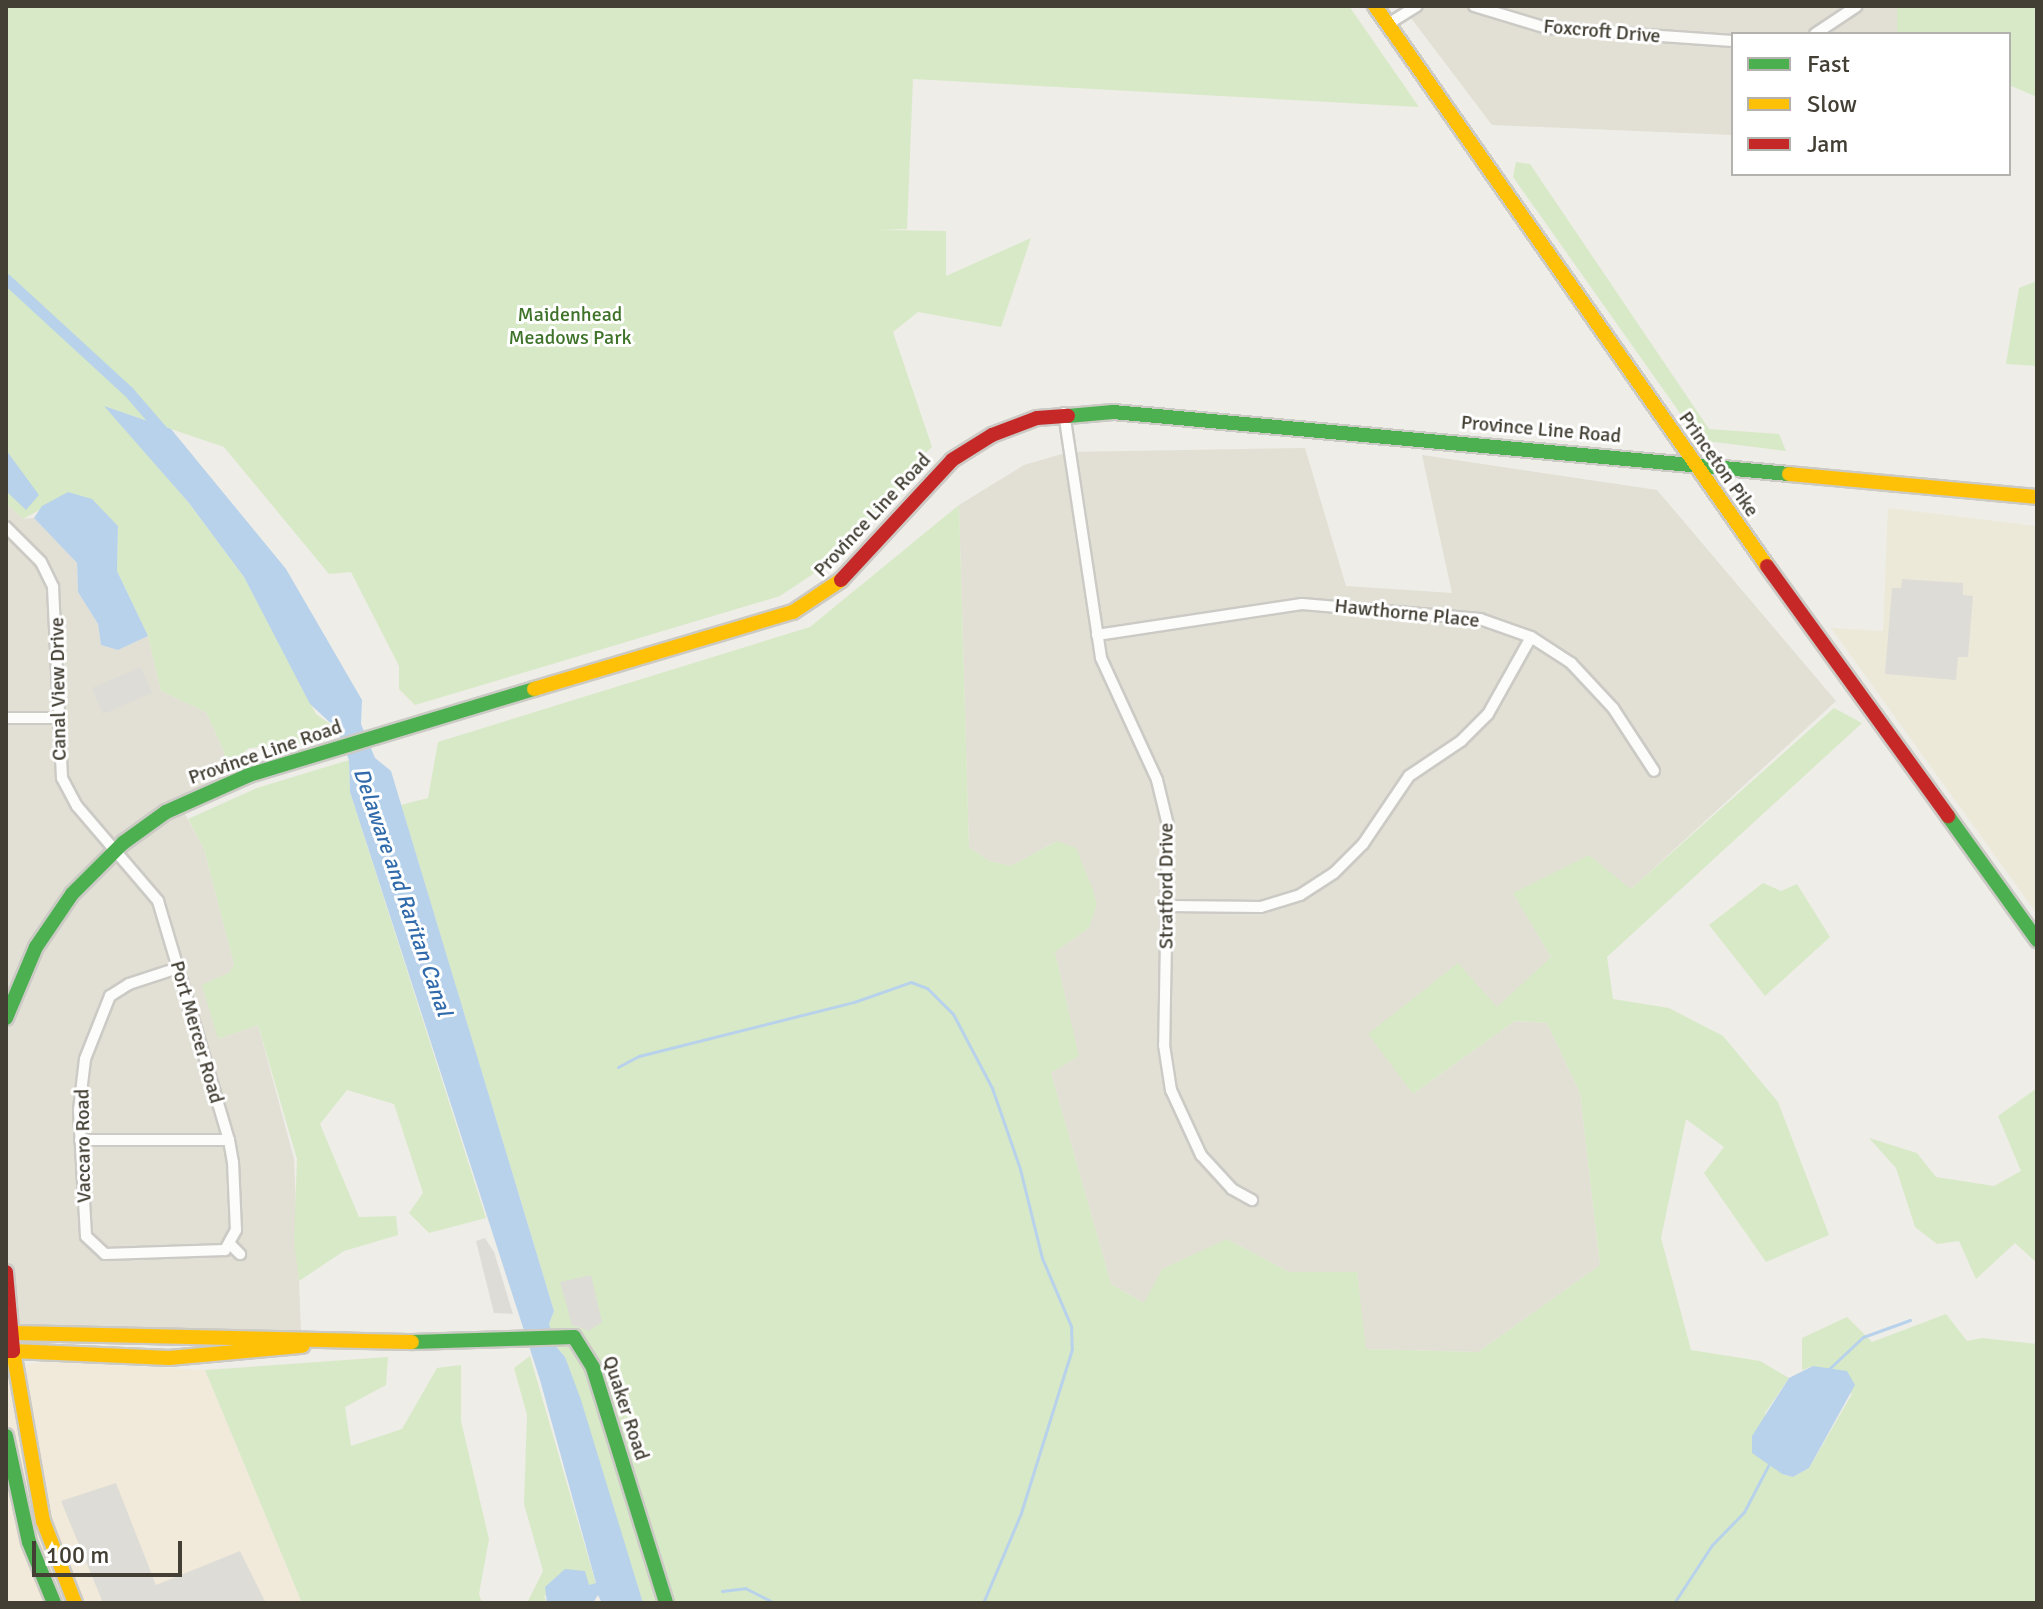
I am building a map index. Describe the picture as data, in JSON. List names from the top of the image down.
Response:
{
  "streets": {
    "main road": ["Province Line Road", "Princeton Pike", "Quaker Road"],
    "street": [
      "Foxcroft Drive",
      "Hawthorne Place",
      "Canal View Drive",
      "Stratford Drive",
      "Port Mercer Road",
      "Vaccaro Road"
    ]
  },
  "crossings": [
    ["Province Line Road", "Princeton Pike"],
    ["Province Line Road", "Canal View Drive"],
    ["Province Line Road", "Stratford Drive"],
    ["Province Line Road", "Port Mercer Road"],
    ["Hawthorne Place", "Stratford Drive"],
    ["Canal View Drive", "Port Mercer Road"],
    ["Port Mercer Road", "Vaccaro Road"]
  ],
  "water": ["Delaware and Raritan Canal"],
  "parks": ["Maidenhead Meadows Park"],
  "legend": ["Fast", "Slow", "Jam"],
  "scale_bar": "100 m"
}
